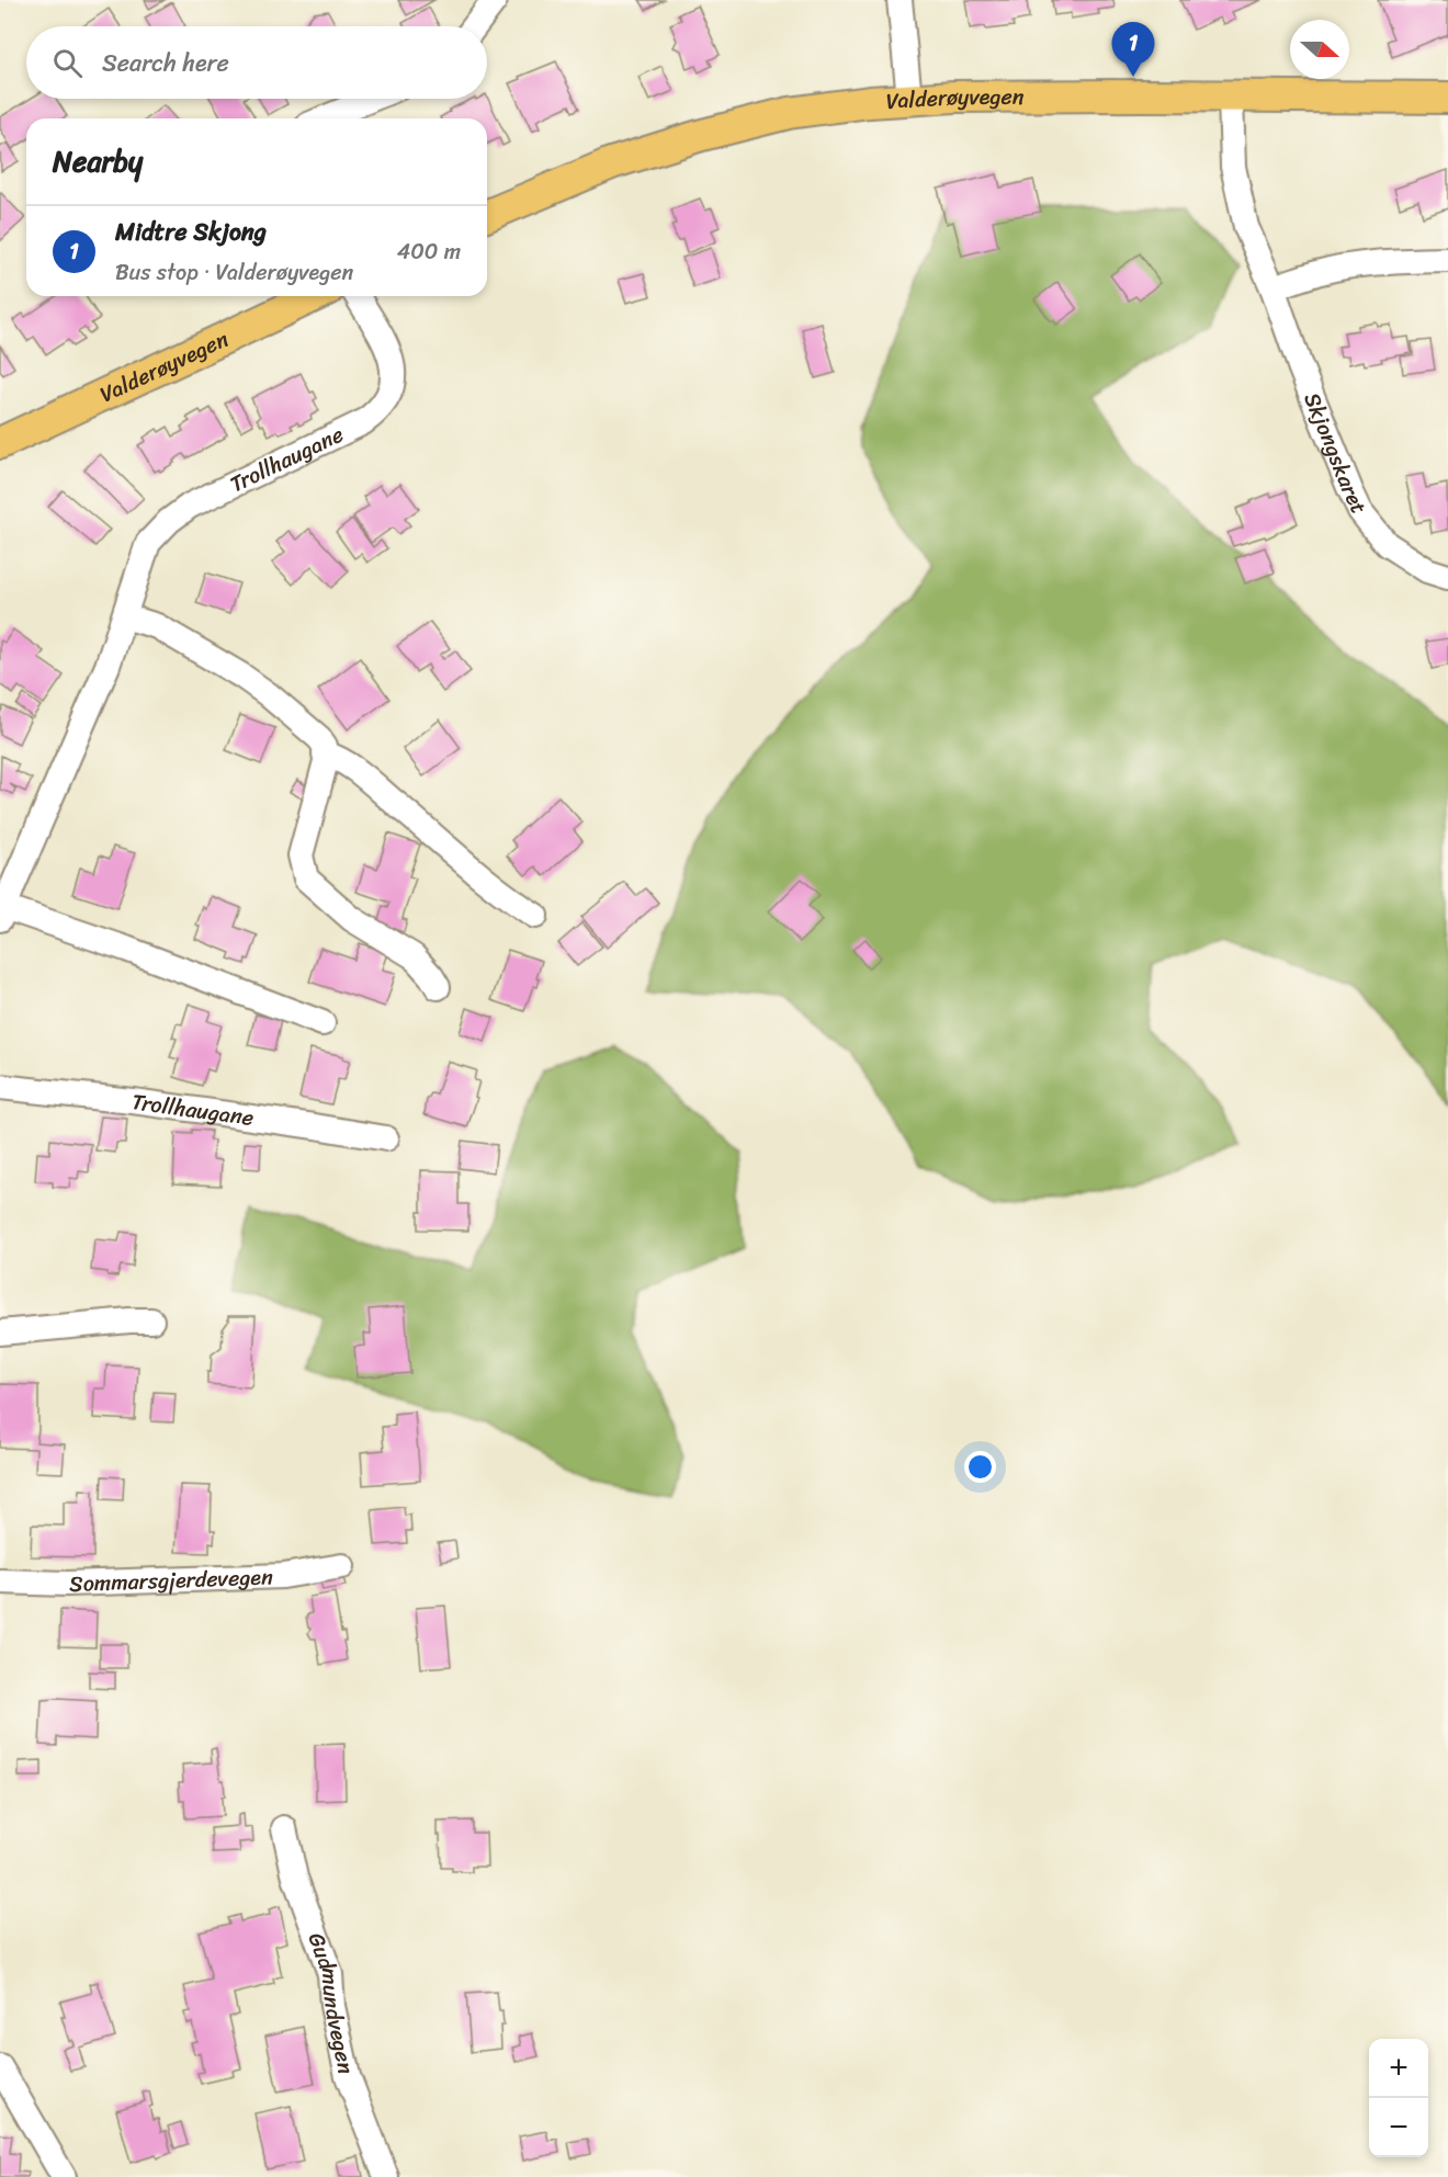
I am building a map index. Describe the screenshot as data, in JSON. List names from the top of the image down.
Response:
{
  "streets": {
    "main road": ["Valderøyvegen"],
    "street": [
      "Skjongskaret",
      "Trollhaugane",
      "Sommarsgjerdevegen",
      "Gudmundvegen"
    ]
  },
  "crossings": [
    ["Valderøyvegen", "Skjongskaret"]
  ],
  "north": "right",
  "page": {
    "pins": "1",
    "search": "Search here",
    "heading": "Nearby",
    "list": [
      {
        "mark": "1",
        "name": "Midtre Skjong",
        "note": "Bus stop · Valderøyvegen",
        "value": "400 m"
      }
    ],
    "map_buttons": ["+", "−"]
  }
}
